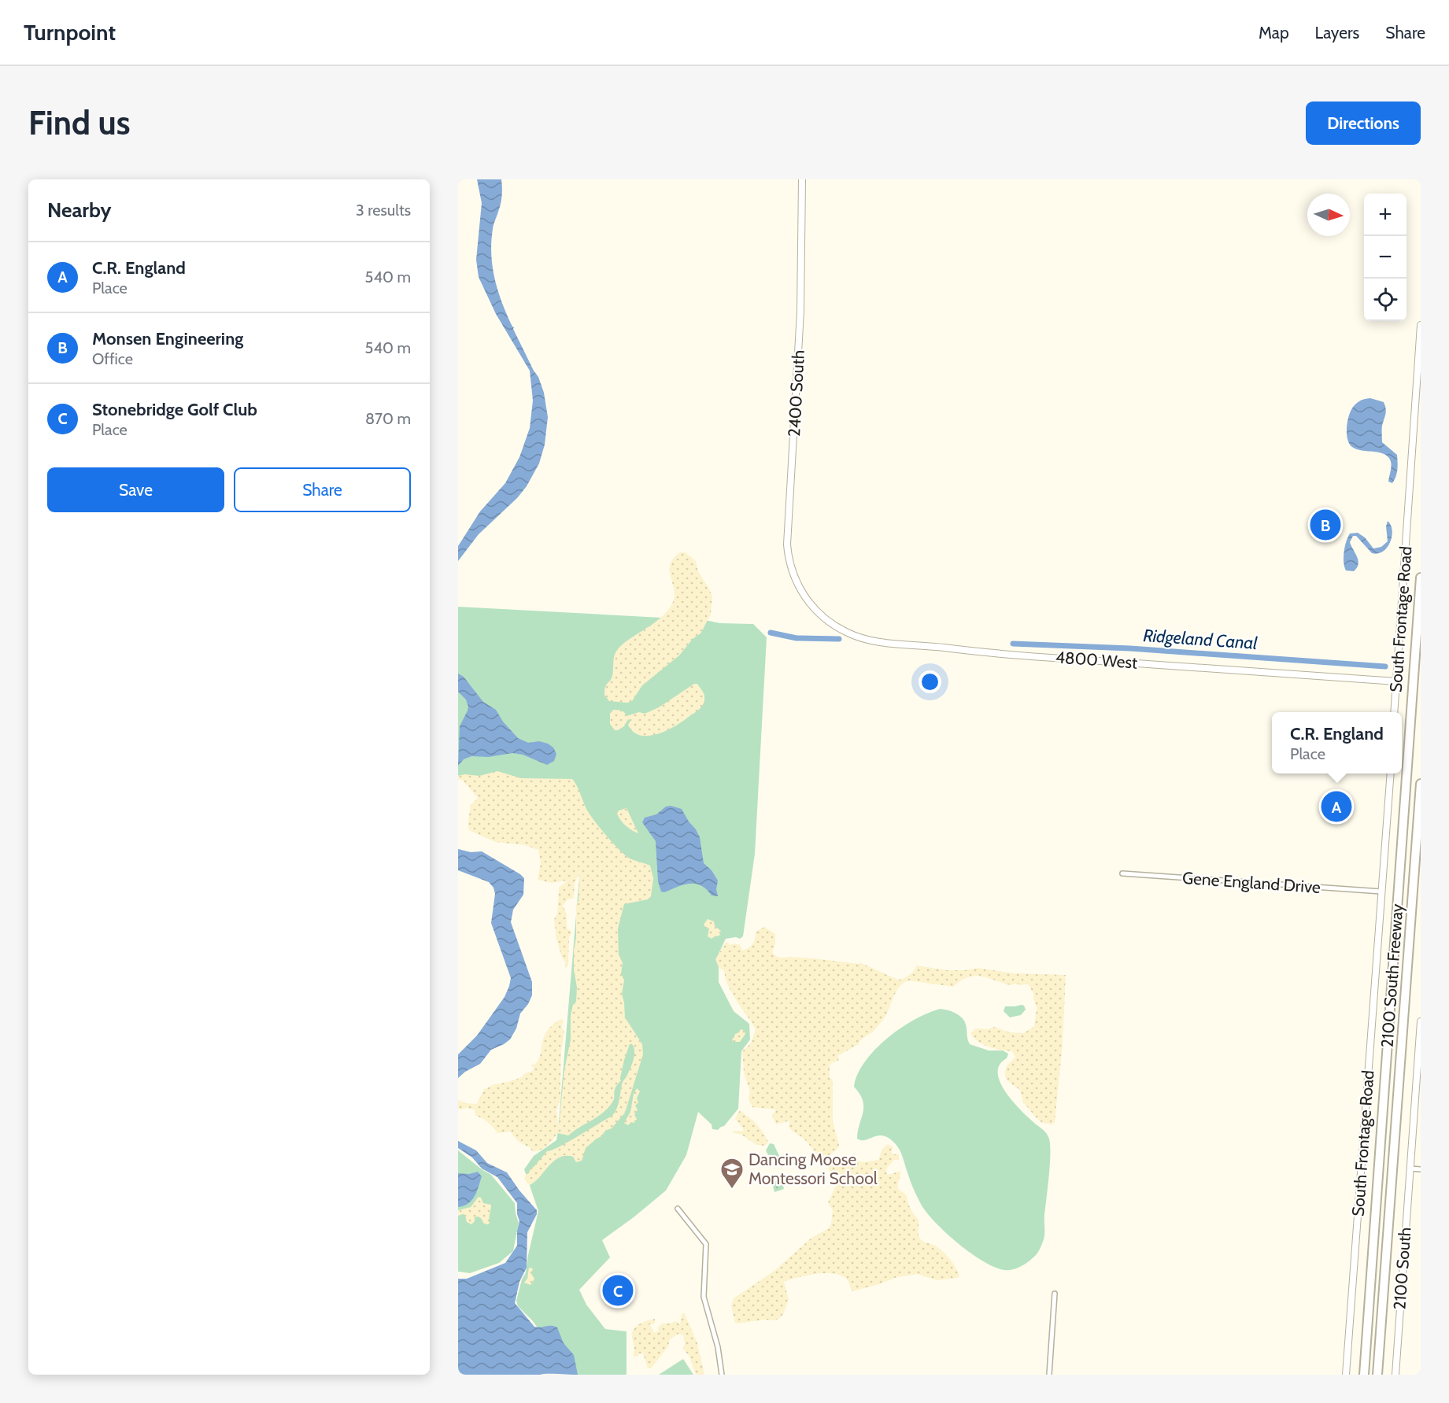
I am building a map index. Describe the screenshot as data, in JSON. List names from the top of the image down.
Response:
{
  "streets": {
    "highway": ["2100 South Freeway"],
    "street": [
      "2400 South",
      "South Frontage Road",
      "4800 West",
      "Gene England Drive",
      "2100 South"
    ]
  },
  "crossings": [
    ["2400 South", "4800 West"],
    ["South Frontage Road", "4800 West"],
    ["South Frontage Road", "Gene England Drive"]
  ],
  "water": ["Ridgeland Canal"],
  "places": {
    "school or university": ["Dancing Moose Montessori School"]
  },
  "north": "right",
  "page": {
    "header": "Turnpoint",
    "nav": ["Map", "Layers", "Share"],
    "buttons": [
      "Directions",
      ["Save", "Share"]
    ],
    "title": "Find us",
    "heading": ["Nearby", "3 results"],
    "map_buttons": ["+", "−"],
    "list": [
      {
        "mark": "A",
        "name": "C.R. England",
        "note": "Place",
        "value": "540 m"
      },
      {
        "mark": "B",
        "name": "Monsen Engineering",
        "note": "Office",
        "value": "540 m"
      },
      {
        "mark": "C",
        "name": "Stonebridge Golf Club",
        "note": "Place",
        "value": "870 m"
      }
    ],
    "pins": ["B", "A", "C"],
    "popup": ["C.R. England", "Place"]
  }
}
